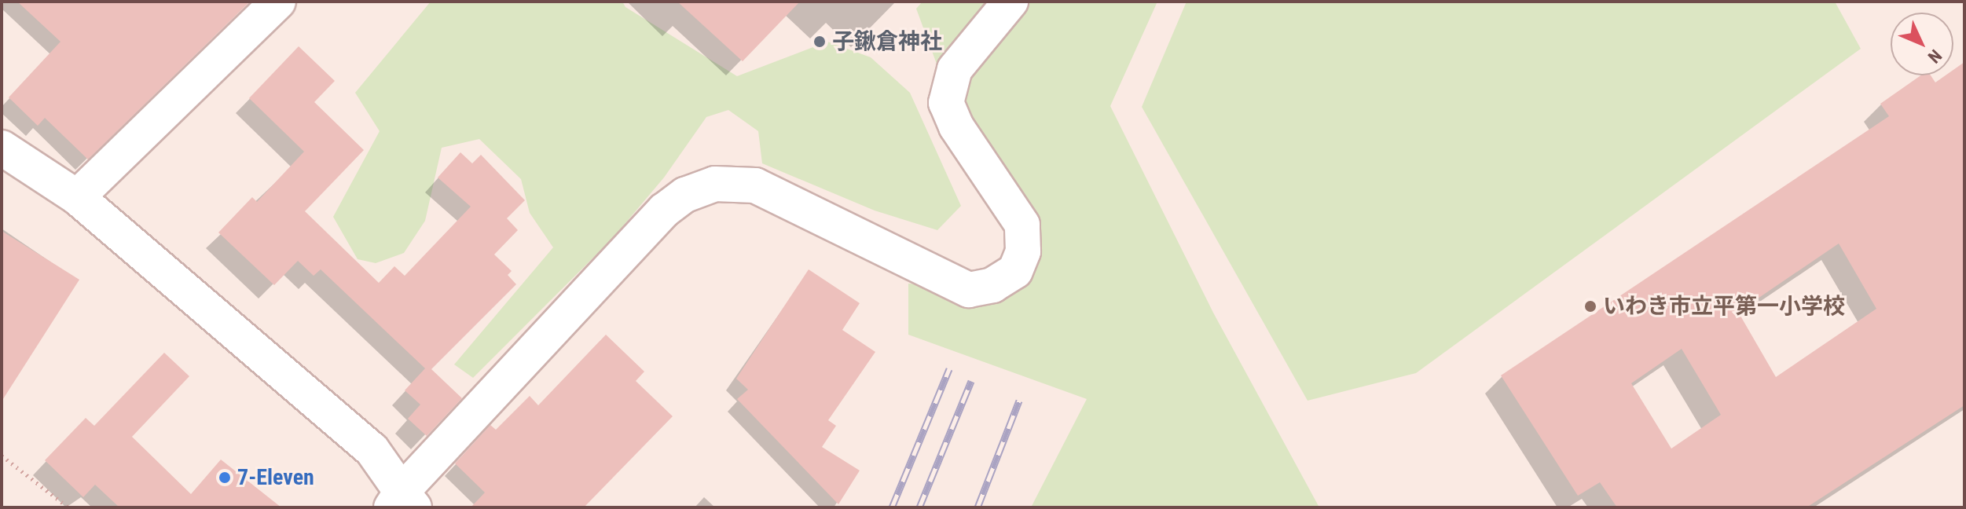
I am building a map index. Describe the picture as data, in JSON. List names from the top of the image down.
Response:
{
  "places": ["子鍬倉神社", "いわき市立平第一小学校", "7-Eleven"],
  "north": "bottom right"
}
